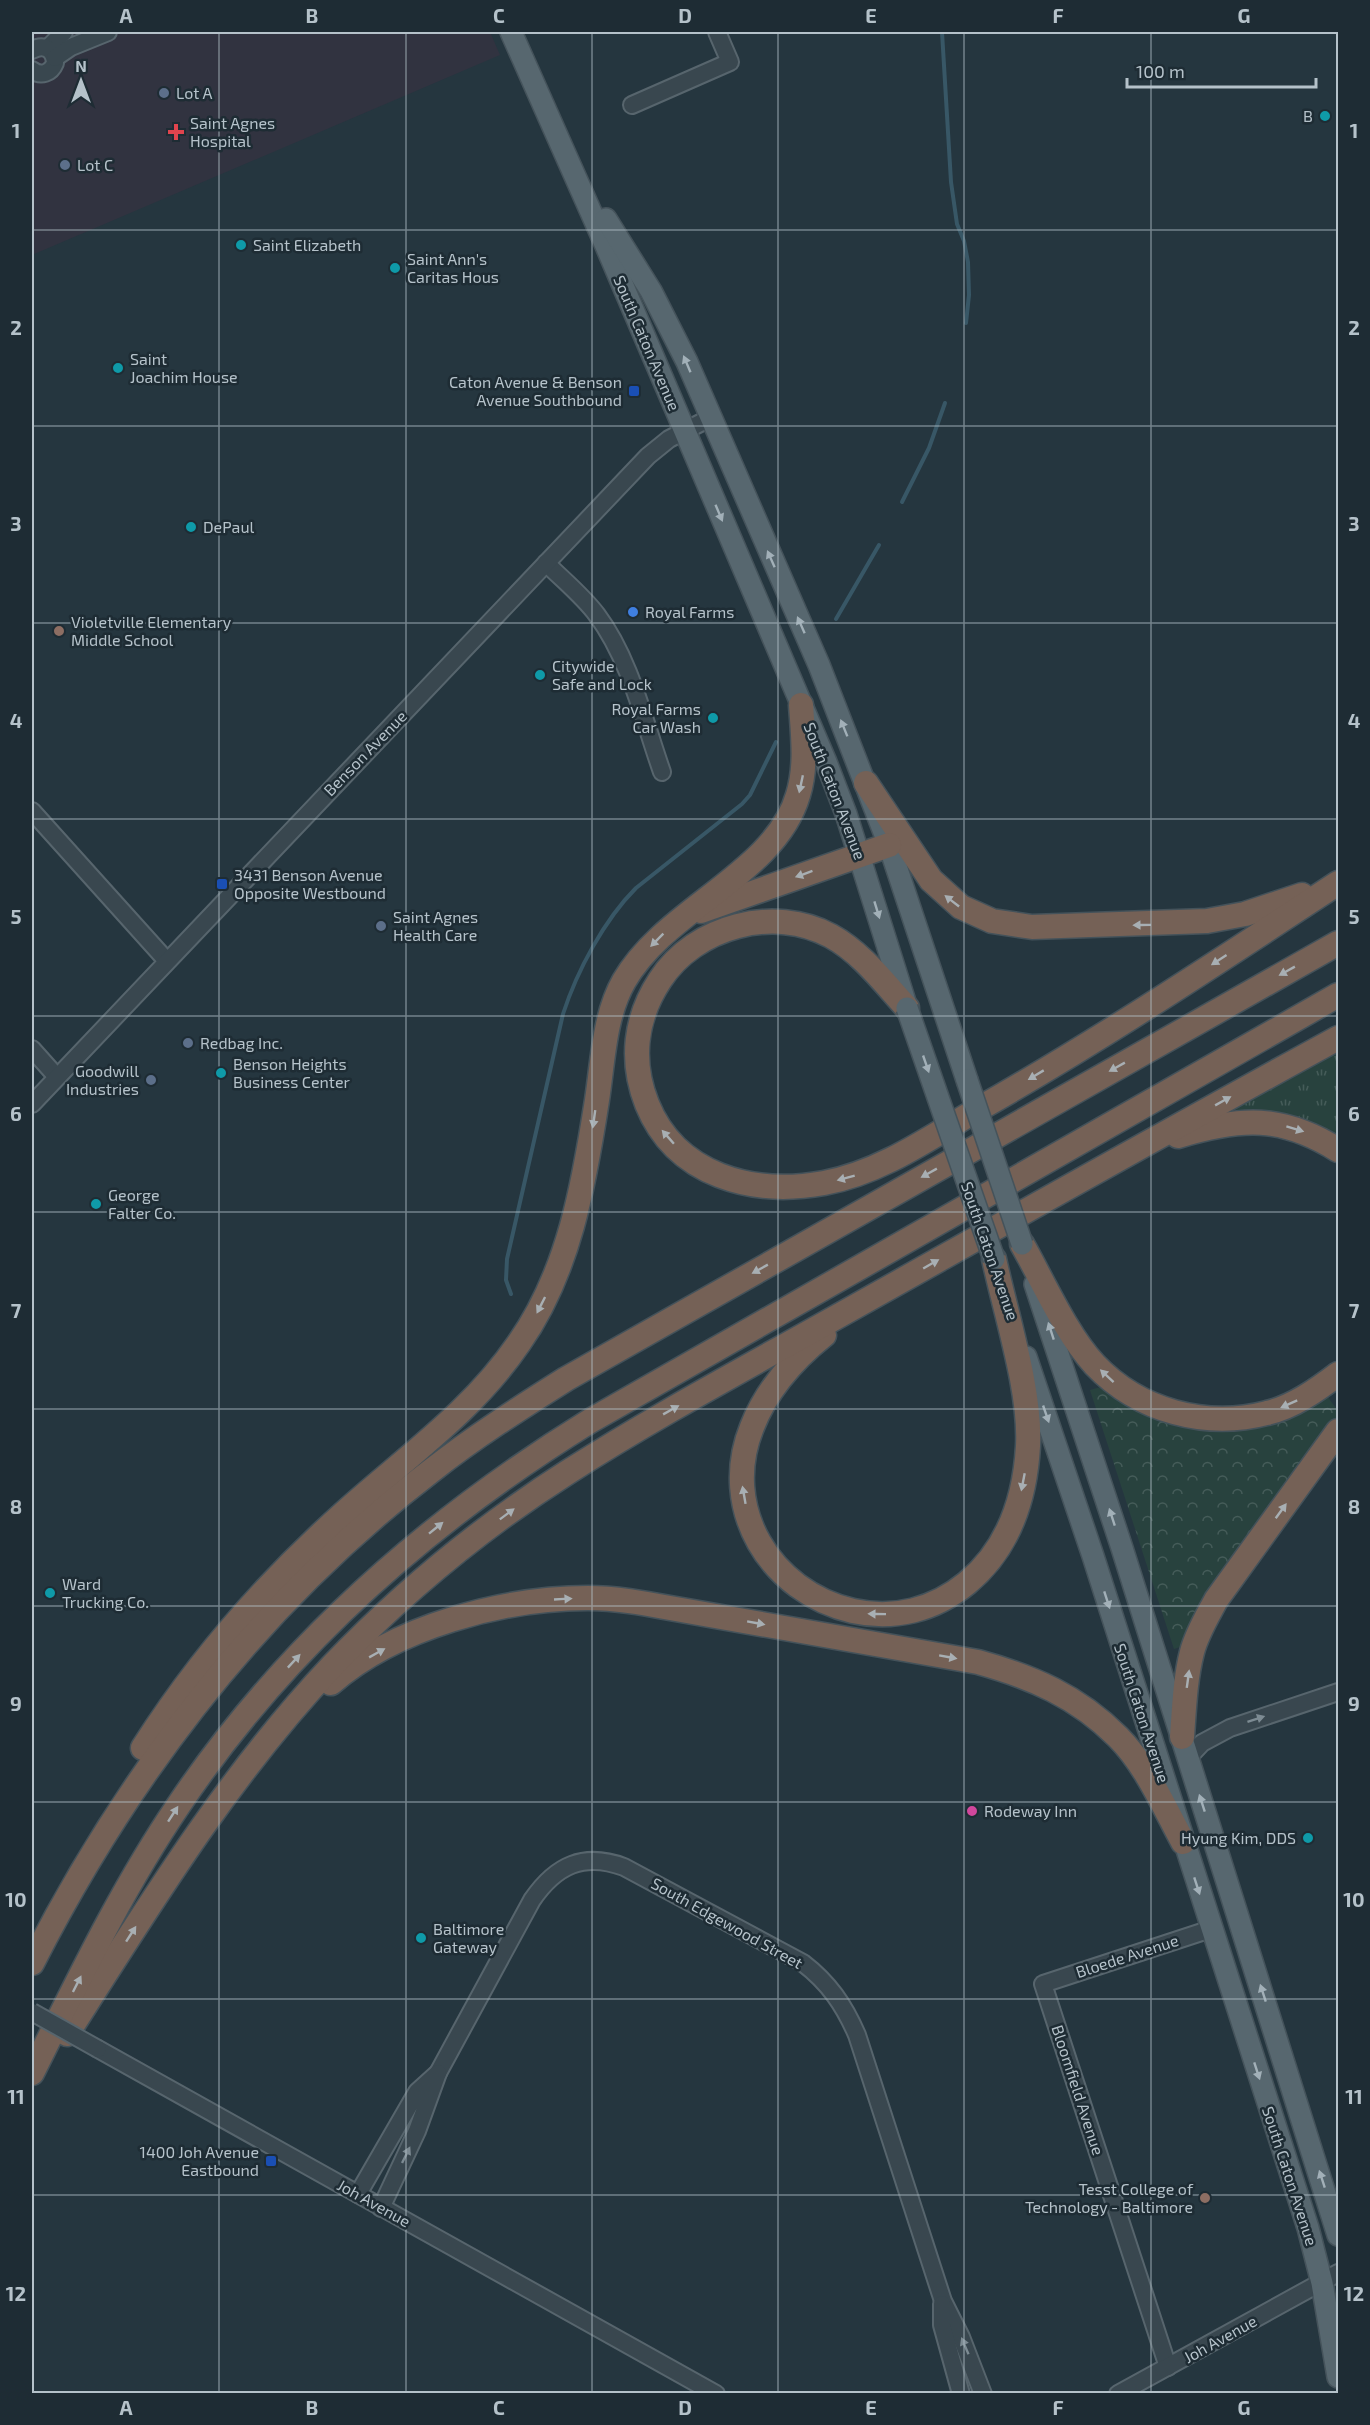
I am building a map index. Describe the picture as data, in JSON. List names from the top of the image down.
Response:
{
  "streets": {
    "main road": ["South Caton Avenue"],
    "street": [
      "Benson Avenue",
      "South Edgewood Street",
      "Bloede Avenue",
      "Bloomfield Avenue",
      "Joh Avenue"
    ]
  },
  "crossings": [
    ["South Caton Avenue", "Benson Avenue"],
    ["South Caton Avenue", "Bloede Avenue"],
    ["South Caton Avenue", "Joh Avenue"],
    ["Bloede Avenue", "Bloomfield Avenue"],
    ["Bloomfield Avenue", "Joh Avenue"]
  ],
  "places": {
    "other": [
      "Lot A",
      "B",
      "Lot C",
      "Saint Elizabeth",
      "Saint Ann's Caritas Hous",
      "Saint Joachim House",
      "DePaul",
      "Royal Farms",
      "Violetville Elementary Middle School",
      "Citywide Safe and Lock",
      "Royal Farms Car Wash",
      "Saint Agnes Health Care",
      "Redbag Inc.",
      "Benson Heights Business Center",
      "Goodwill Industries",
      "George Falter Co.",
      "Ward Trucking Co.",
      "Rodeway Inn",
      "Hyung Kim, DDS",
      "Baltimore Gateway",
      "Tesst College of Technology - Baltimore"
    ],
    "health": ["Saint Agnes Hospital"],
    "transit": ["Caton Avenue & Benson Avenue Southbound", "3431 Benson Avenue Opposite Westbound", "1400 Joh Avenue Eastbound"]
  },
  "scale_bar": "100 m",
  "north": "top",
  "grid": {
    "columns": [
      "A",
      "B",
      "C",
      "D",
      "E",
      "F",
      "G"
    ],
    "rows": [
      "1",
      "2",
      "3",
      "4",
      "5",
      "6",
      "7",
      "8",
      "9",
      "10",
      "11",
      "12"
    ]
  }
}
